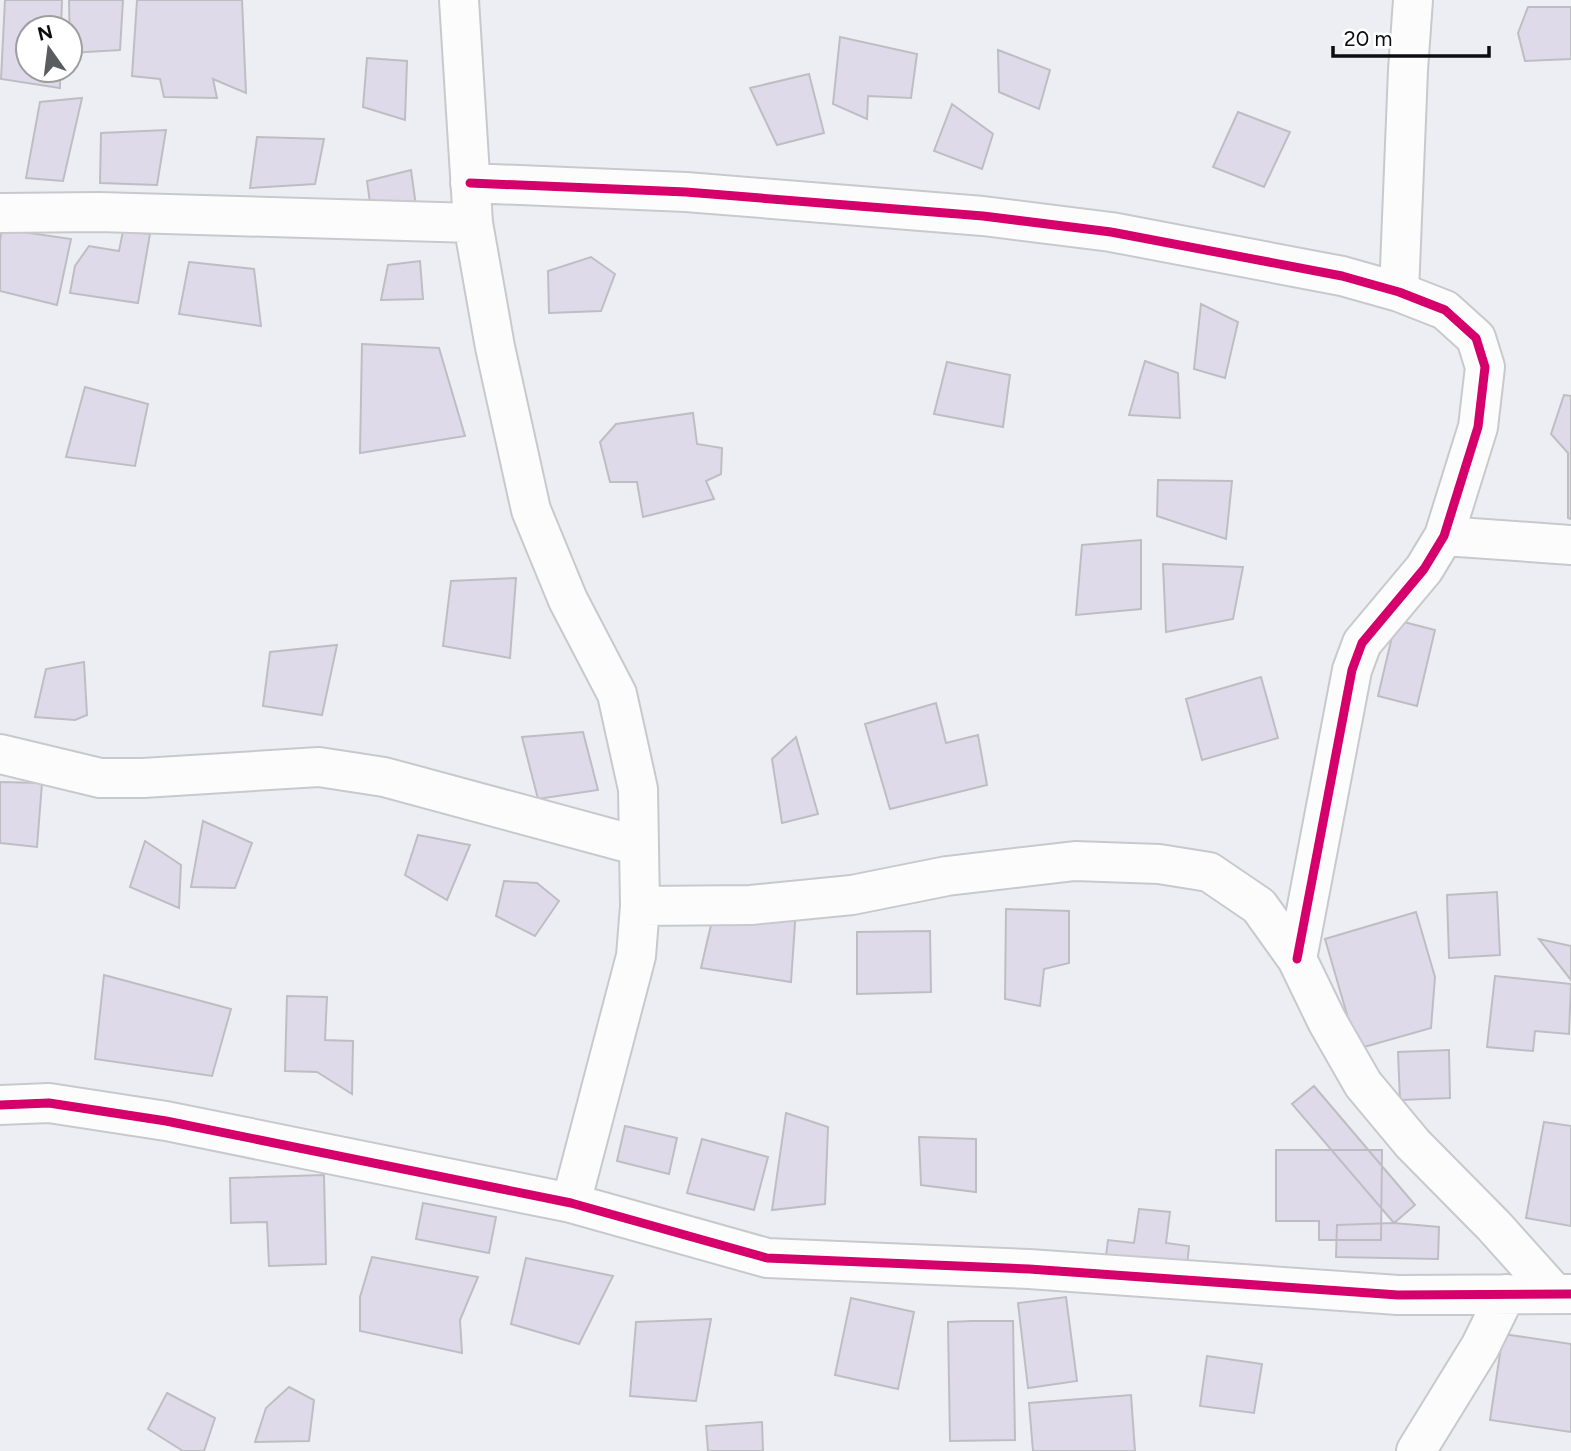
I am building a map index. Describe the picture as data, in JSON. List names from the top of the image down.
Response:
{
  "scale_bar": "20 m",
  "north": "top"
}
